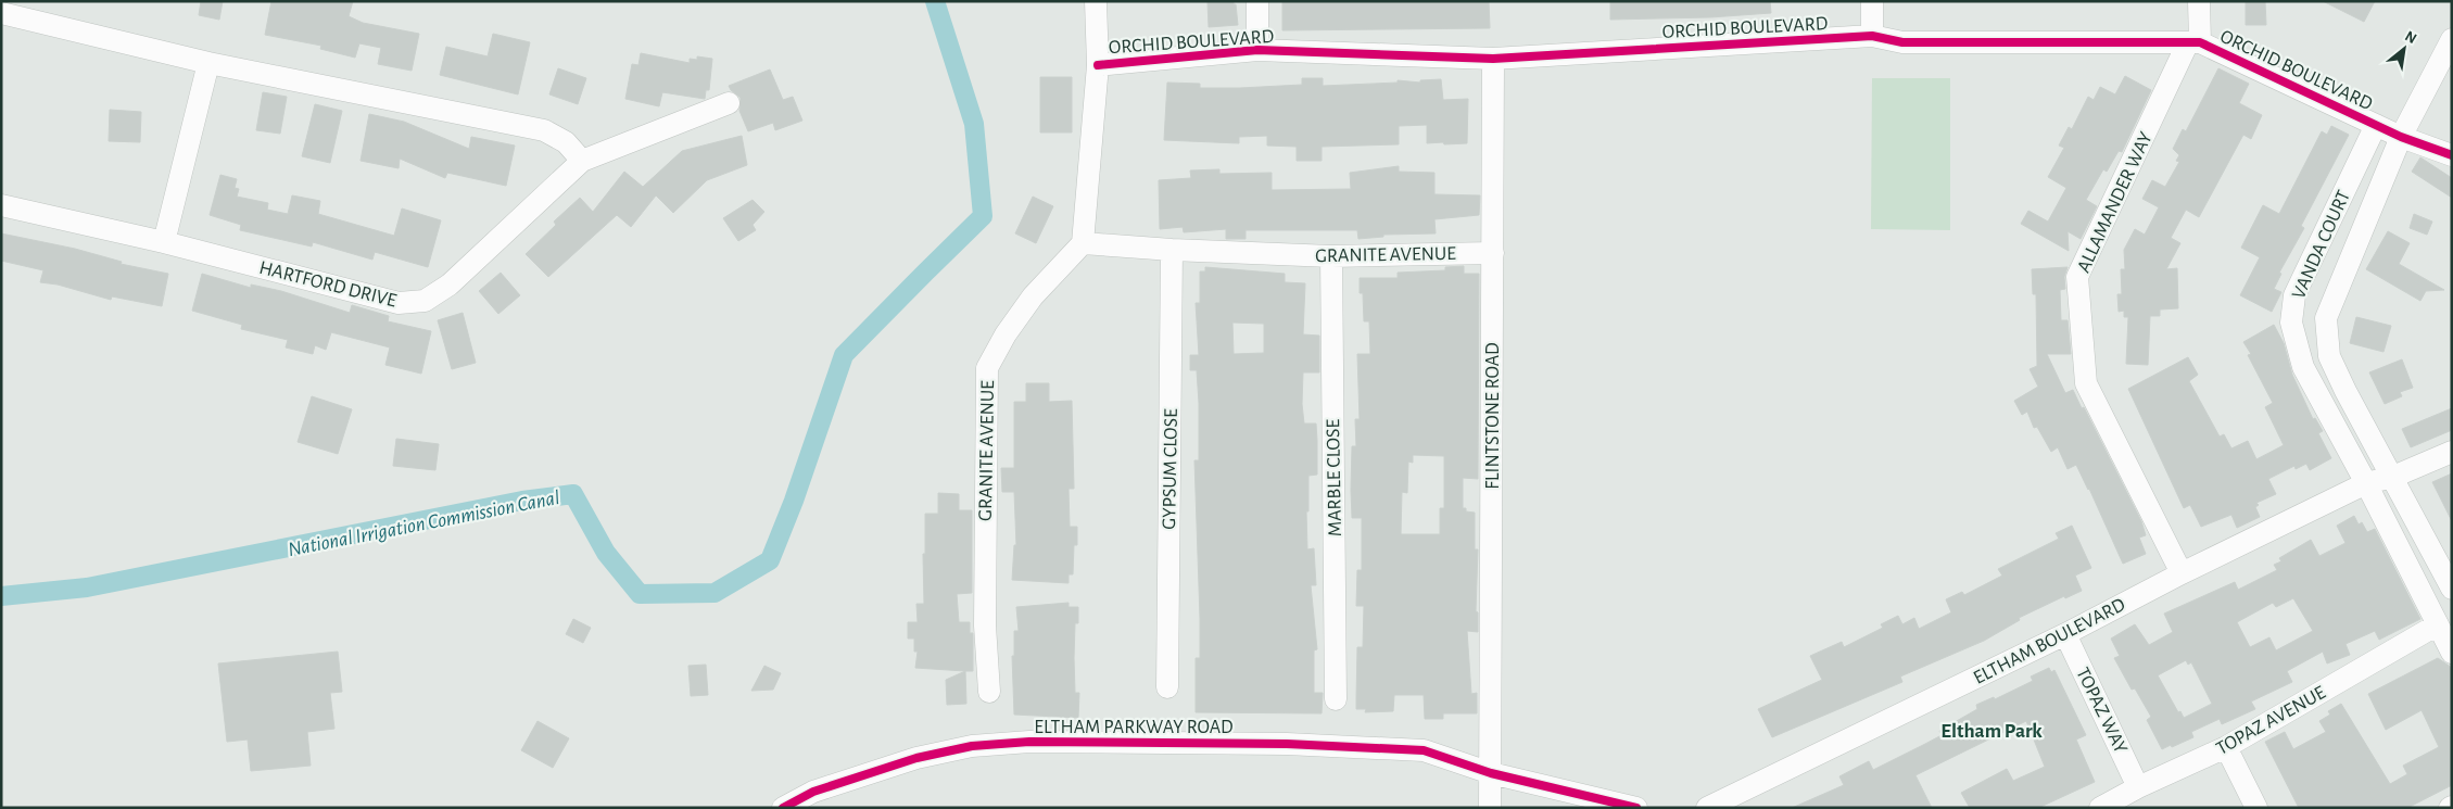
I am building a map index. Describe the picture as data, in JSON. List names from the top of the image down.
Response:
{
  "streets": {
    "street": [
      "ORCHID BOULEVARD",
      "ALLAMANDER WAY",
      "VANDA COURT",
      "GRANITE AVENUE",
      "HARTFORD DRIVE",
      "FLINTSTONE ROAD",
      "GYPSUM CLOSE",
      "MARBLE CLOSE",
      "ELTHAM BOULEVARD",
      "TOPAZ WAY",
      "TOPAZ AVENUE",
      "ELTHAM PARKWAY ROAD"
    ]
  },
  "crossings": [
    ["ORCHID BOULEVARD", "ALLAMANDER WAY"],
    ["ORCHID BOULEVARD", "VANDA COURT"],
    ["ORCHID BOULEVARD", "FLINTSTONE ROAD"],
    ["ALLAMANDER WAY", "ELTHAM BOULEVARD"],
    ["VANDA COURT", "ELTHAM BOULEVARD"],
    ["VANDA COURT", "TOPAZ AVENUE"],
    ["GRANITE AVENUE", "FLINTSTONE ROAD"],
    ["GRANITE AVENUE", "GYPSUM CLOSE"],
    ["GRANITE AVENUE", "MARBLE CLOSE"],
    ["FLINTSTONE ROAD", "ELTHAM PARKWAY ROAD"],
    ["ELTHAM BOULEVARD", "TOPAZ WAY"],
    ["TOPAZ WAY", "TOPAZ AVENUE"]
  ],
  "districts": ["Eltham Park"],
  "water": ["National Irrigation Commission Canal"],
  "north": "top right"
}
